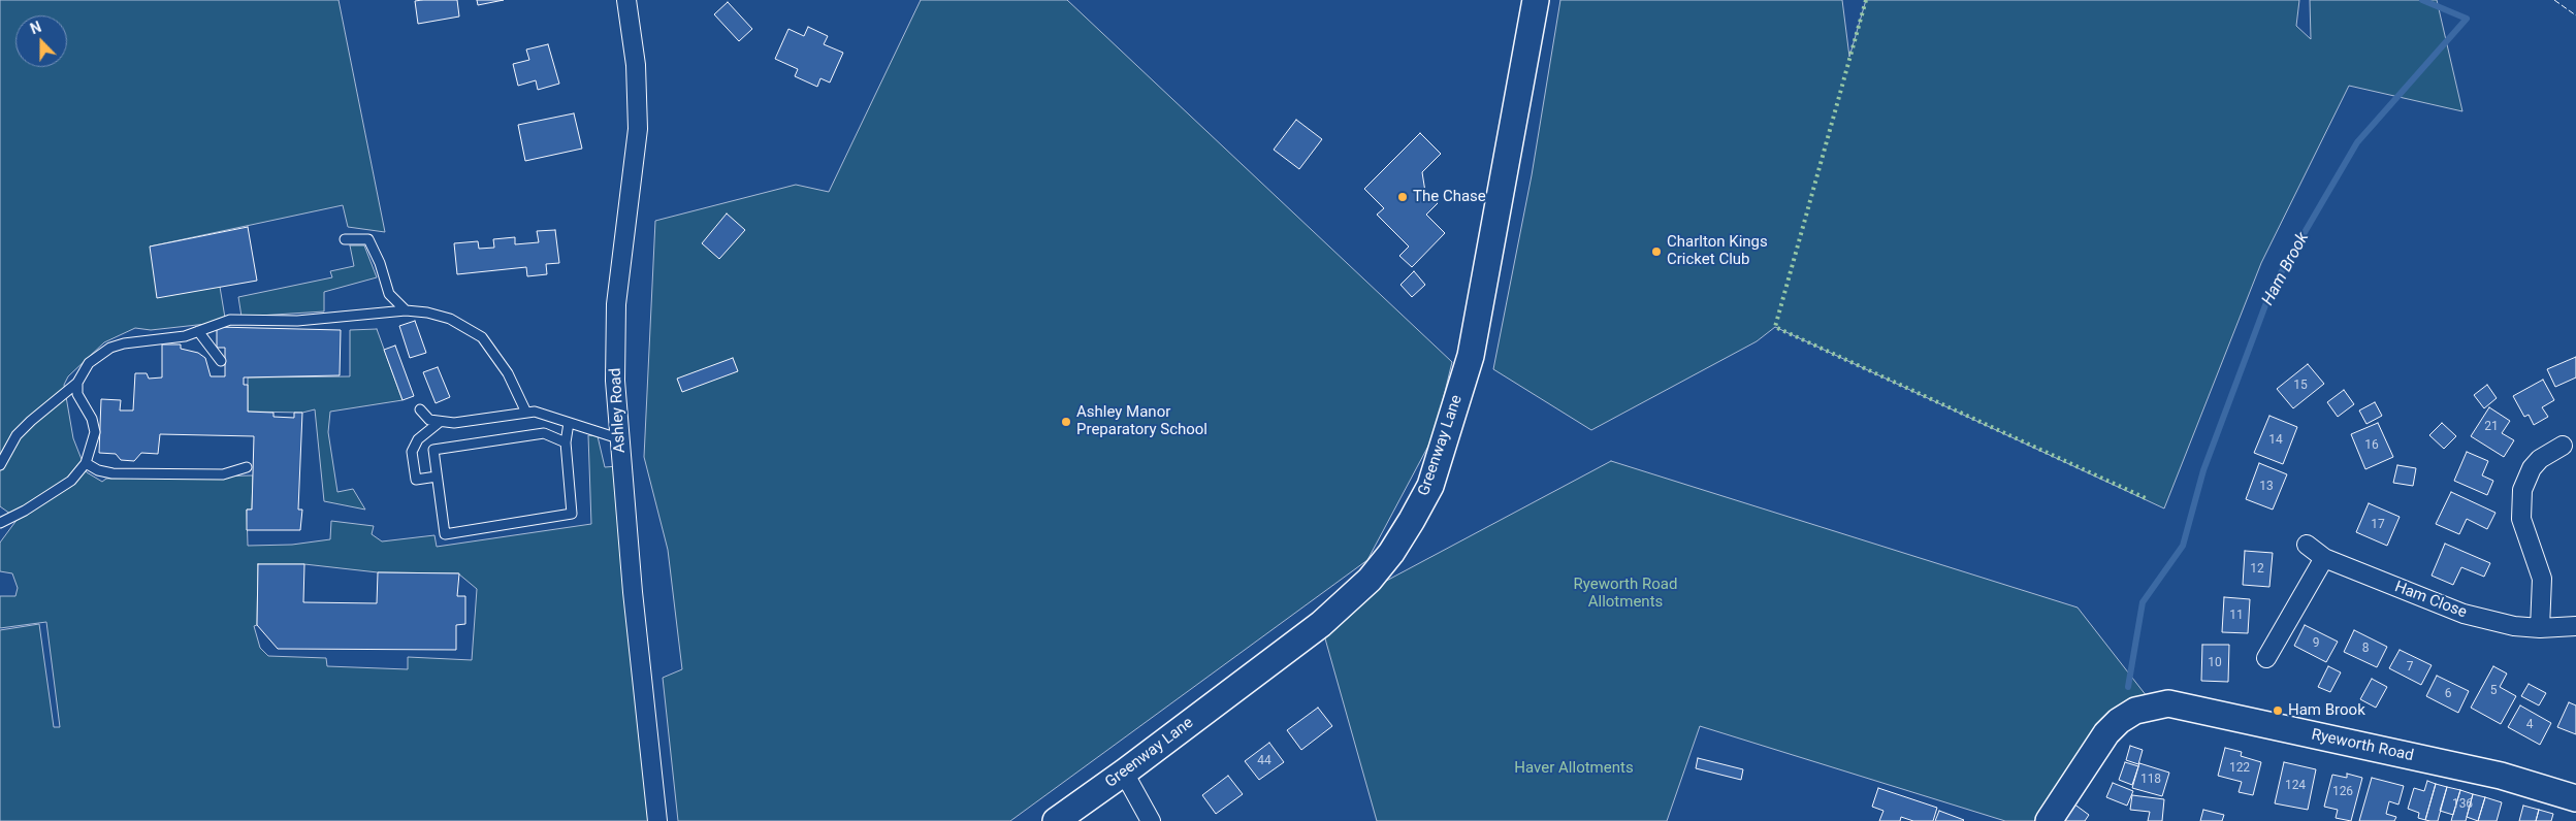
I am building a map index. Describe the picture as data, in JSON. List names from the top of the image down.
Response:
{
  "streets": {
    "street": [
      "Ashley Road",
      "Greenway Lane",
      "Ham Close",
      "Ryeworth Road"
    ]
  },
  "water": ["Ham Brook"],
  "parks": ["Ryeworth Road Allotments", "Haver Allotments"],
  "places": [
    "The Chase",
    "Charlton Kings Cricket Club",
    "Ashley Manor Preparatory School",
    "Ham Brook"
  ],
  "house_numbers": [
    "15",
    "21",
    "14",
    "16",
    "13",
    "17",
    "12",
    "11",
    "9",
    "8",
    "10",
    "7",
    "5",
    "6",
    "4",
    "44",
    "122",
    "118",
    "124",
    "126",
    "136"
  ],
  "north": "top"
}
